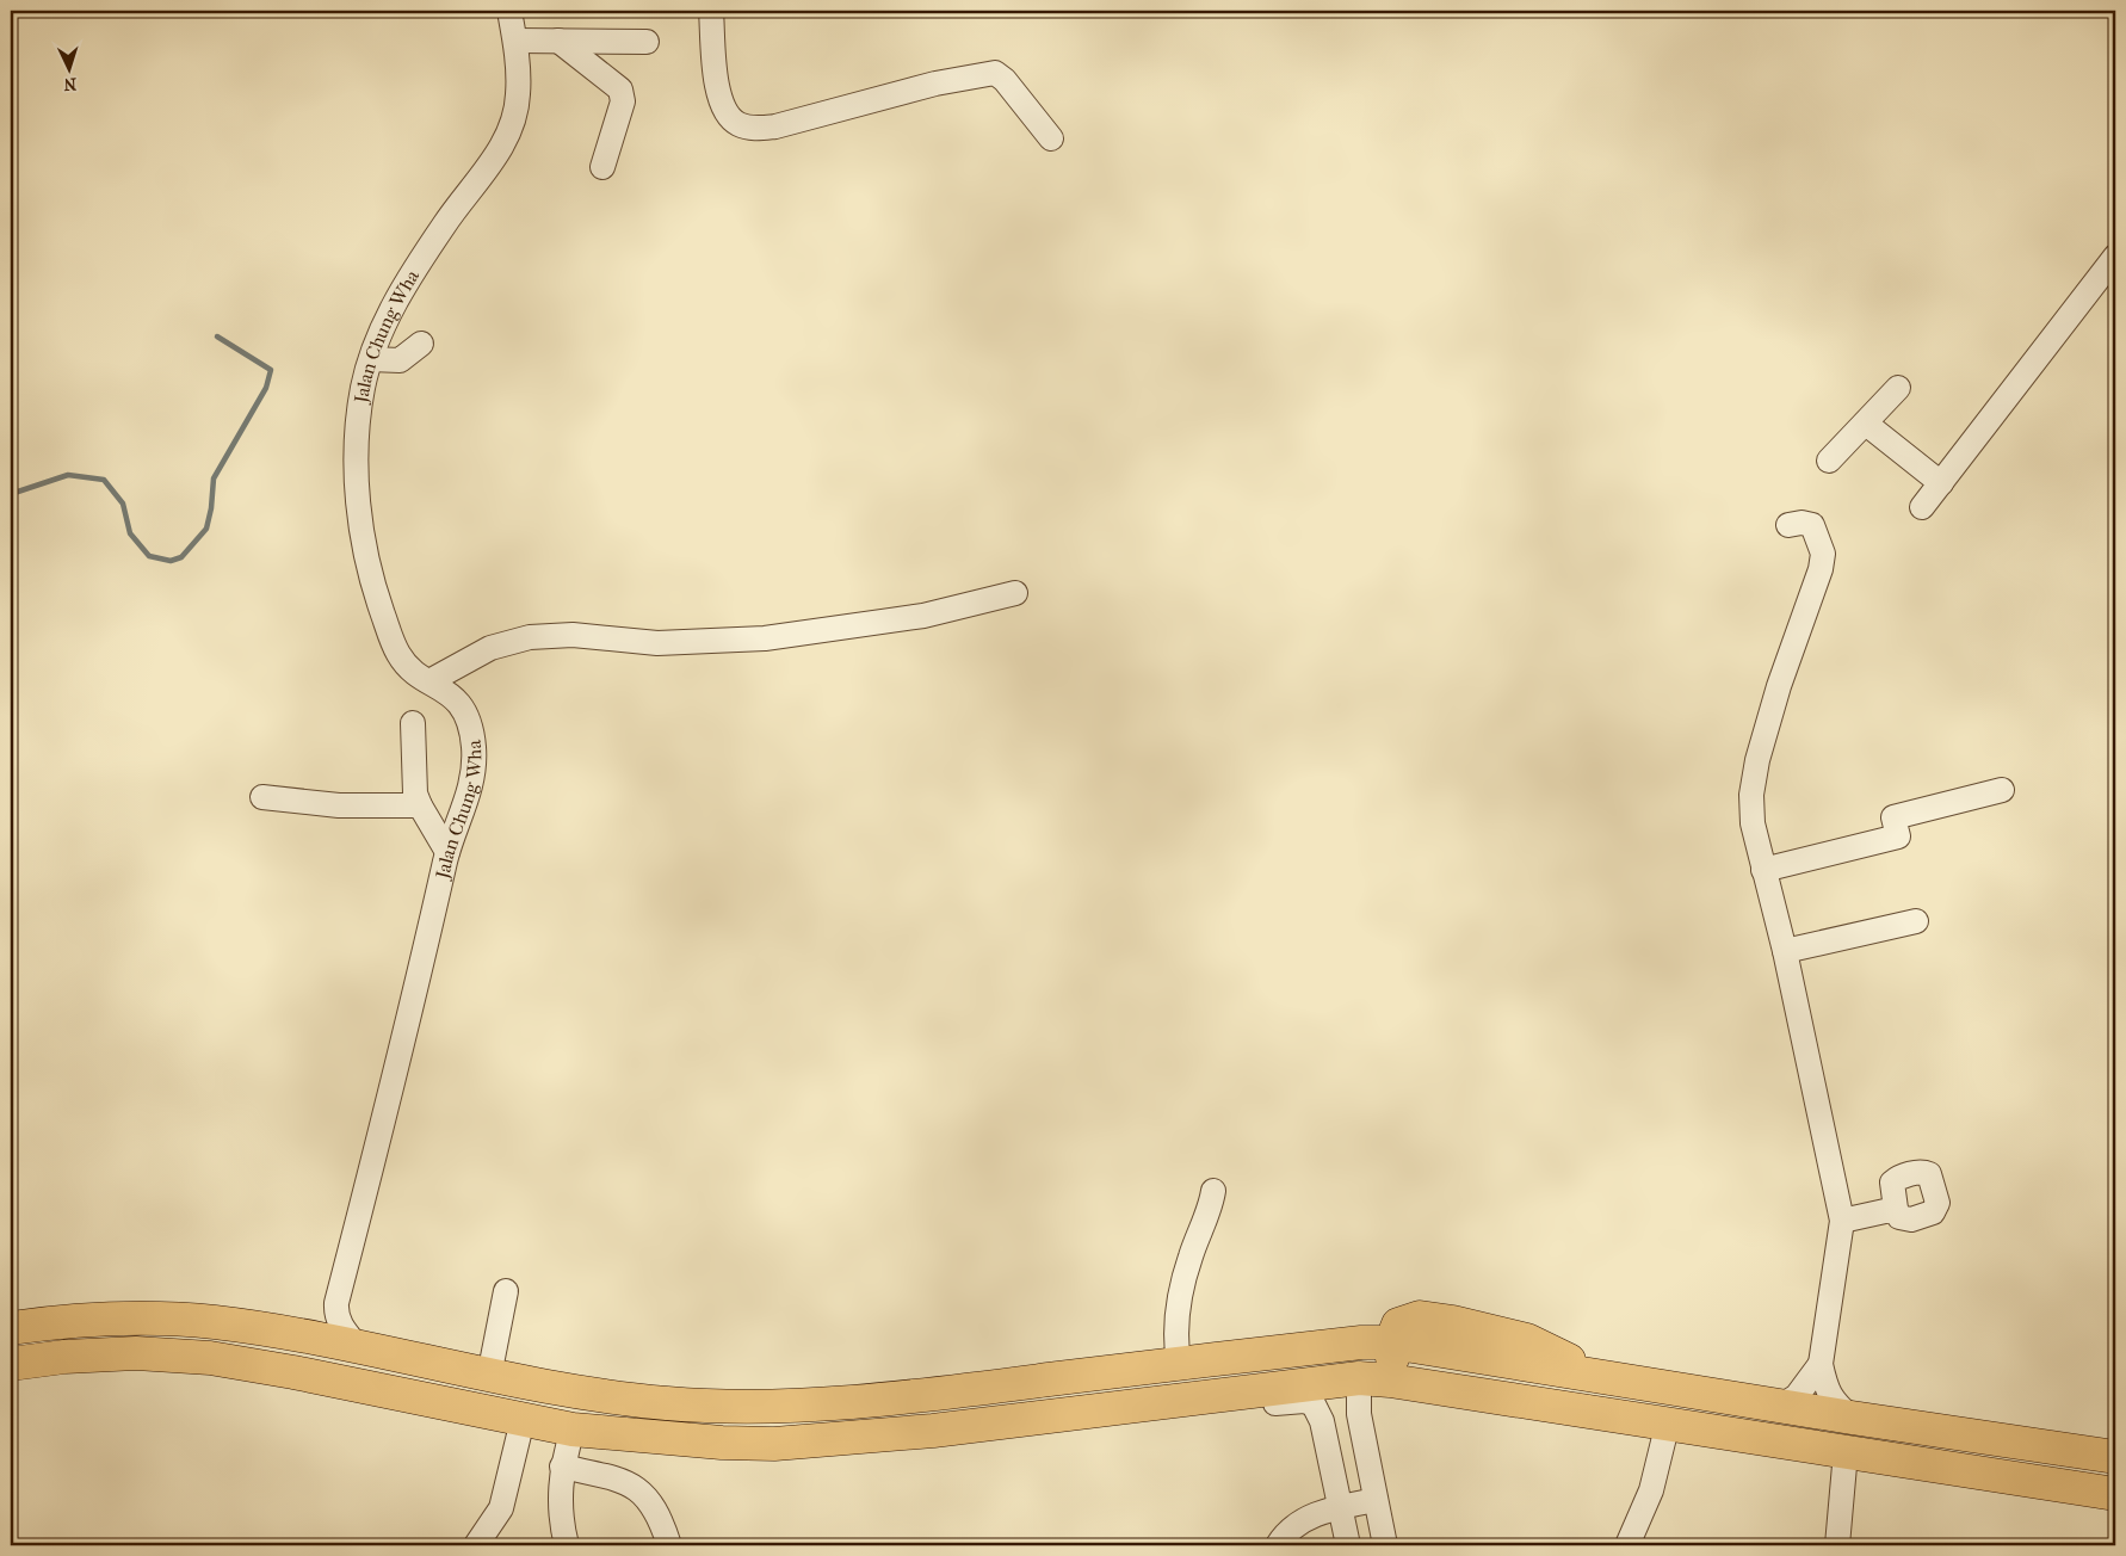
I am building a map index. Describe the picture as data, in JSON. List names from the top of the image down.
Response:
{
  "streets": {
    "street": ["Jalan Chung Wha"]
  },
  "north": "bottom"
}
